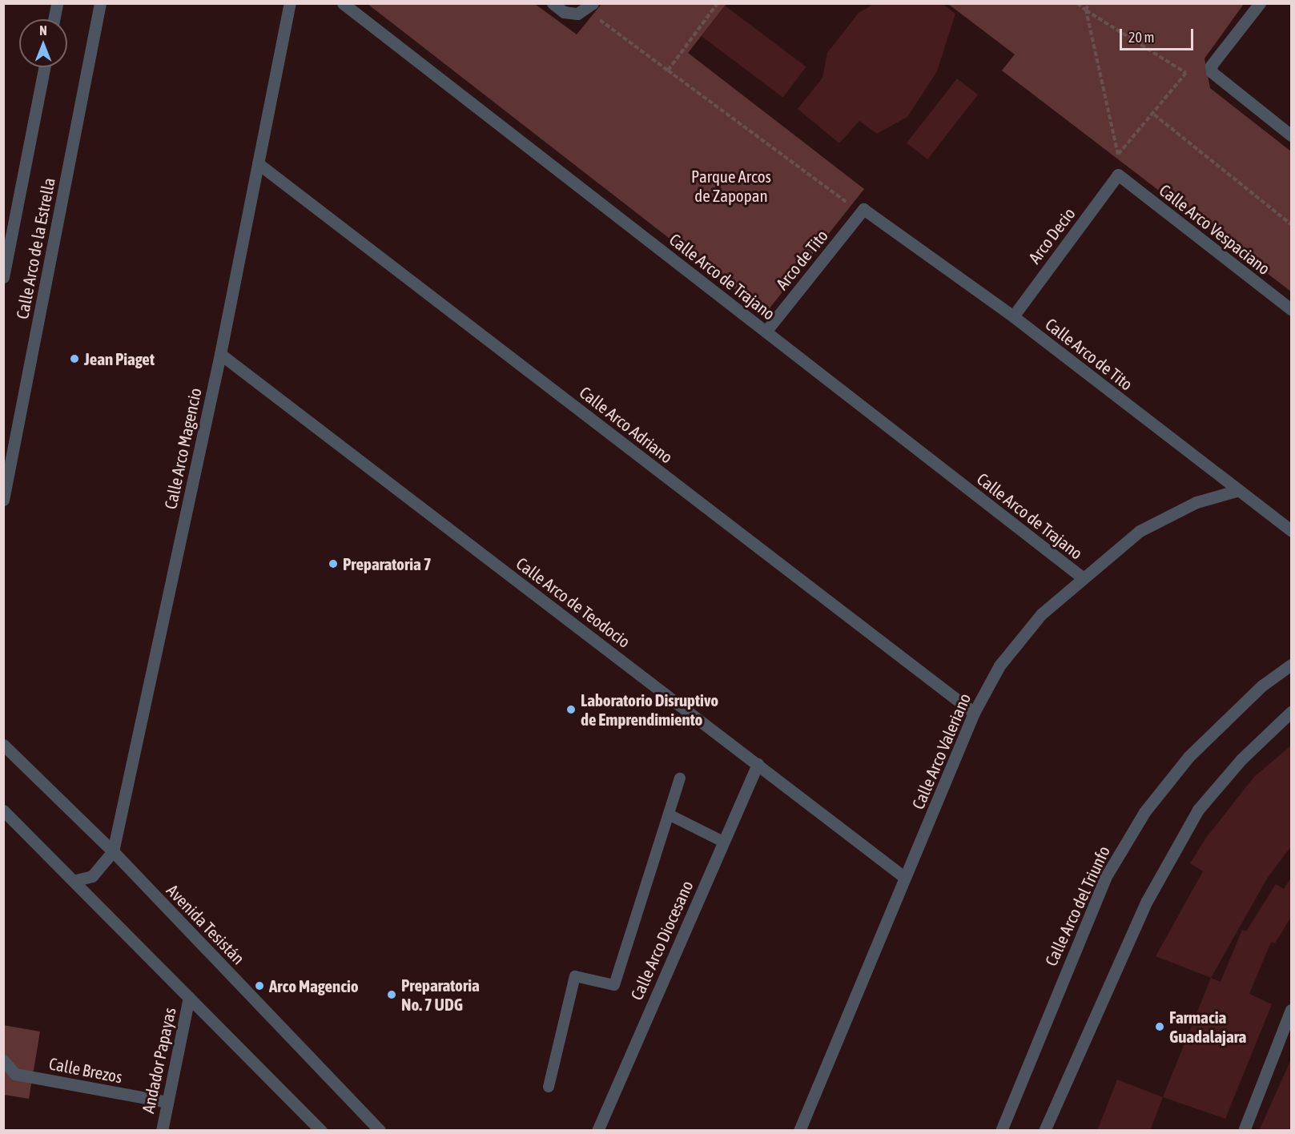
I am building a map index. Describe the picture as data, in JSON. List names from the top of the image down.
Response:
{
  "streets": {
    "street": [
      "Calle Arco Vespaciano",
      "Arco Decio",
      "Calle Arco de la Estrella",
      "Arco de Tito",
      "Calle Arco de Trajano",
      "Calle Arco de Tito",
      "Calle Arco Adriano",
      "Calle Arco Magencio",
      "Calle Arco de Teodocio",
      "Calle Arco Valeriano",
      "Calle Arco del Triunfo",
      "Avenida Tesistán",
      "Calle Arco Diocesano",
      "Andador Papayas",
      "Calle Brezos"
    ]
  },
  "crossings": [
    ["Calle Arco Vespaciano", "Arco Decio"],
    ["Arco Decio", "Calle Arco de Tito"],
    ["Arco de Tito", "Calle Arco de Trajano"],
    ["Arco de Tito", "Calle Arco de Tito"],
    ["Calle Arco de Trajano", "Calle Arco Valeriano"],
    ["Calle Arco de Tito", "Calle Arco Valeriano"],
    ["Calle Arco Adriano", "Calle Arco Magencio"],
    ["Calle Arco Adriano", "Calle Arco Valeriano"],
    ["Calle Arco Magencio", "Calle Arco de Teodocio"],
    ["Calle Arco Magencio", "Avenida Tesistán"],
    ["Calle Arco de Teodocio", "Calle Arco Valeriano"],
    ["Calle Arco de Teodocio", "Calle Arco Diocesano"],
    ["Andador Papayas", "Calle Brezos"]
  ],
  "parks": ["Parque Arcos de Zapopan"],
  "places": [
    "Jean Piaget",
    "Preparatoria 7",
    "Laboratorio Disruptivo de Emprendimiento",
    "Arco Magencio",
    "Preparatoria No. 7 UDG",
    "Farmacia Guadalajara"
  ],
  "scale_bar": "20 m",
  "north": "top"
}
